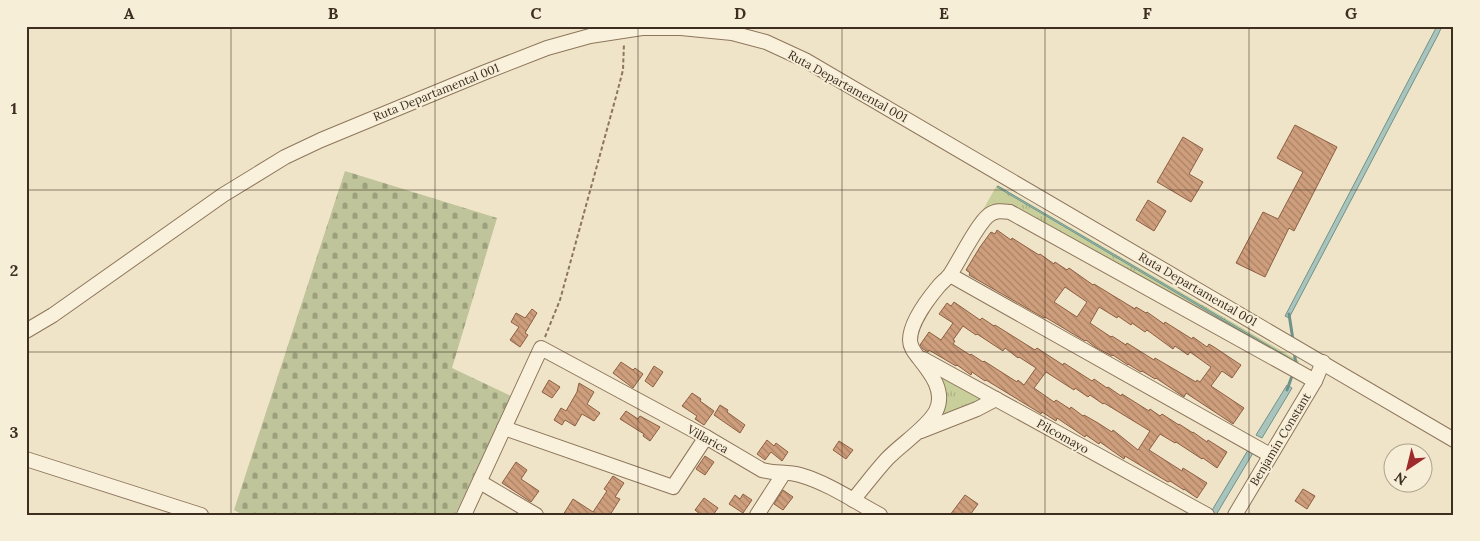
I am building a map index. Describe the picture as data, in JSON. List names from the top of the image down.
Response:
{
  "streets": {
    "street": [
      "Ruta Departamental 001",
      "Pilcomayo",
      "Villarica",
      "Benjamín Constant"
    ]
  },
  "crossings": [
    ["Ruta Departamental 001", "Benjamín Constant"]
  ],
  "north": "bottom left",
  "grid": {
    "columns": [
      "A",
      "B",
      "C",
      "D",
      "E",
      "F",
      "G"
    ],
    "rows": ["1", "2", "3"]
  }
}
